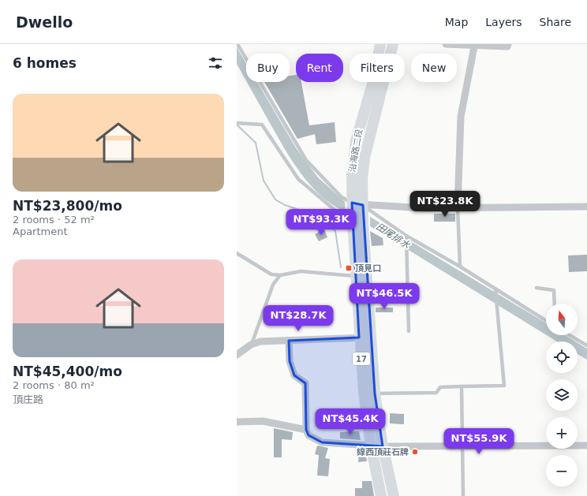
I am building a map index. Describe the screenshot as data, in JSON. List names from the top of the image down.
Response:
{
  "streets": {
    "main road": ["沿海路二段", "17"]
  },
  "crossings": [
    ["沿海路二段", "17"]
  ],
  "water": ["田尾排水"],
  "places": {
    "transit": ["頂見口"],
    "other": ["線西頂莊石牌"]
  },
  "north": "top",
  "page": {
    "header": "Dwello",
    "nav": ["Map", "Layers", "Share"],
    "heading": "6 homes",
    "chip": [
      "Buy",
      "Rent",
      "Filters",
      "New"
    ],
    "list": [
      {
        "name": "NT$23,800/mo",
        "note": "2 rooms · 52 m² · Apartment"
      },
      {
        "name": "NT$45,400/mo",
        "note": "2 rooms · 80 m² · 頂庄路"
      }
    ],
    "price": [
      "NT$23.8K",
      "NT$93.3K",
      "NT$46.5K",
      "NT$28.7K",
      "NT$45.4K",
      "NT$55.9K"
    ],
    "map_buttons": ["+", "−"]
  }
}
